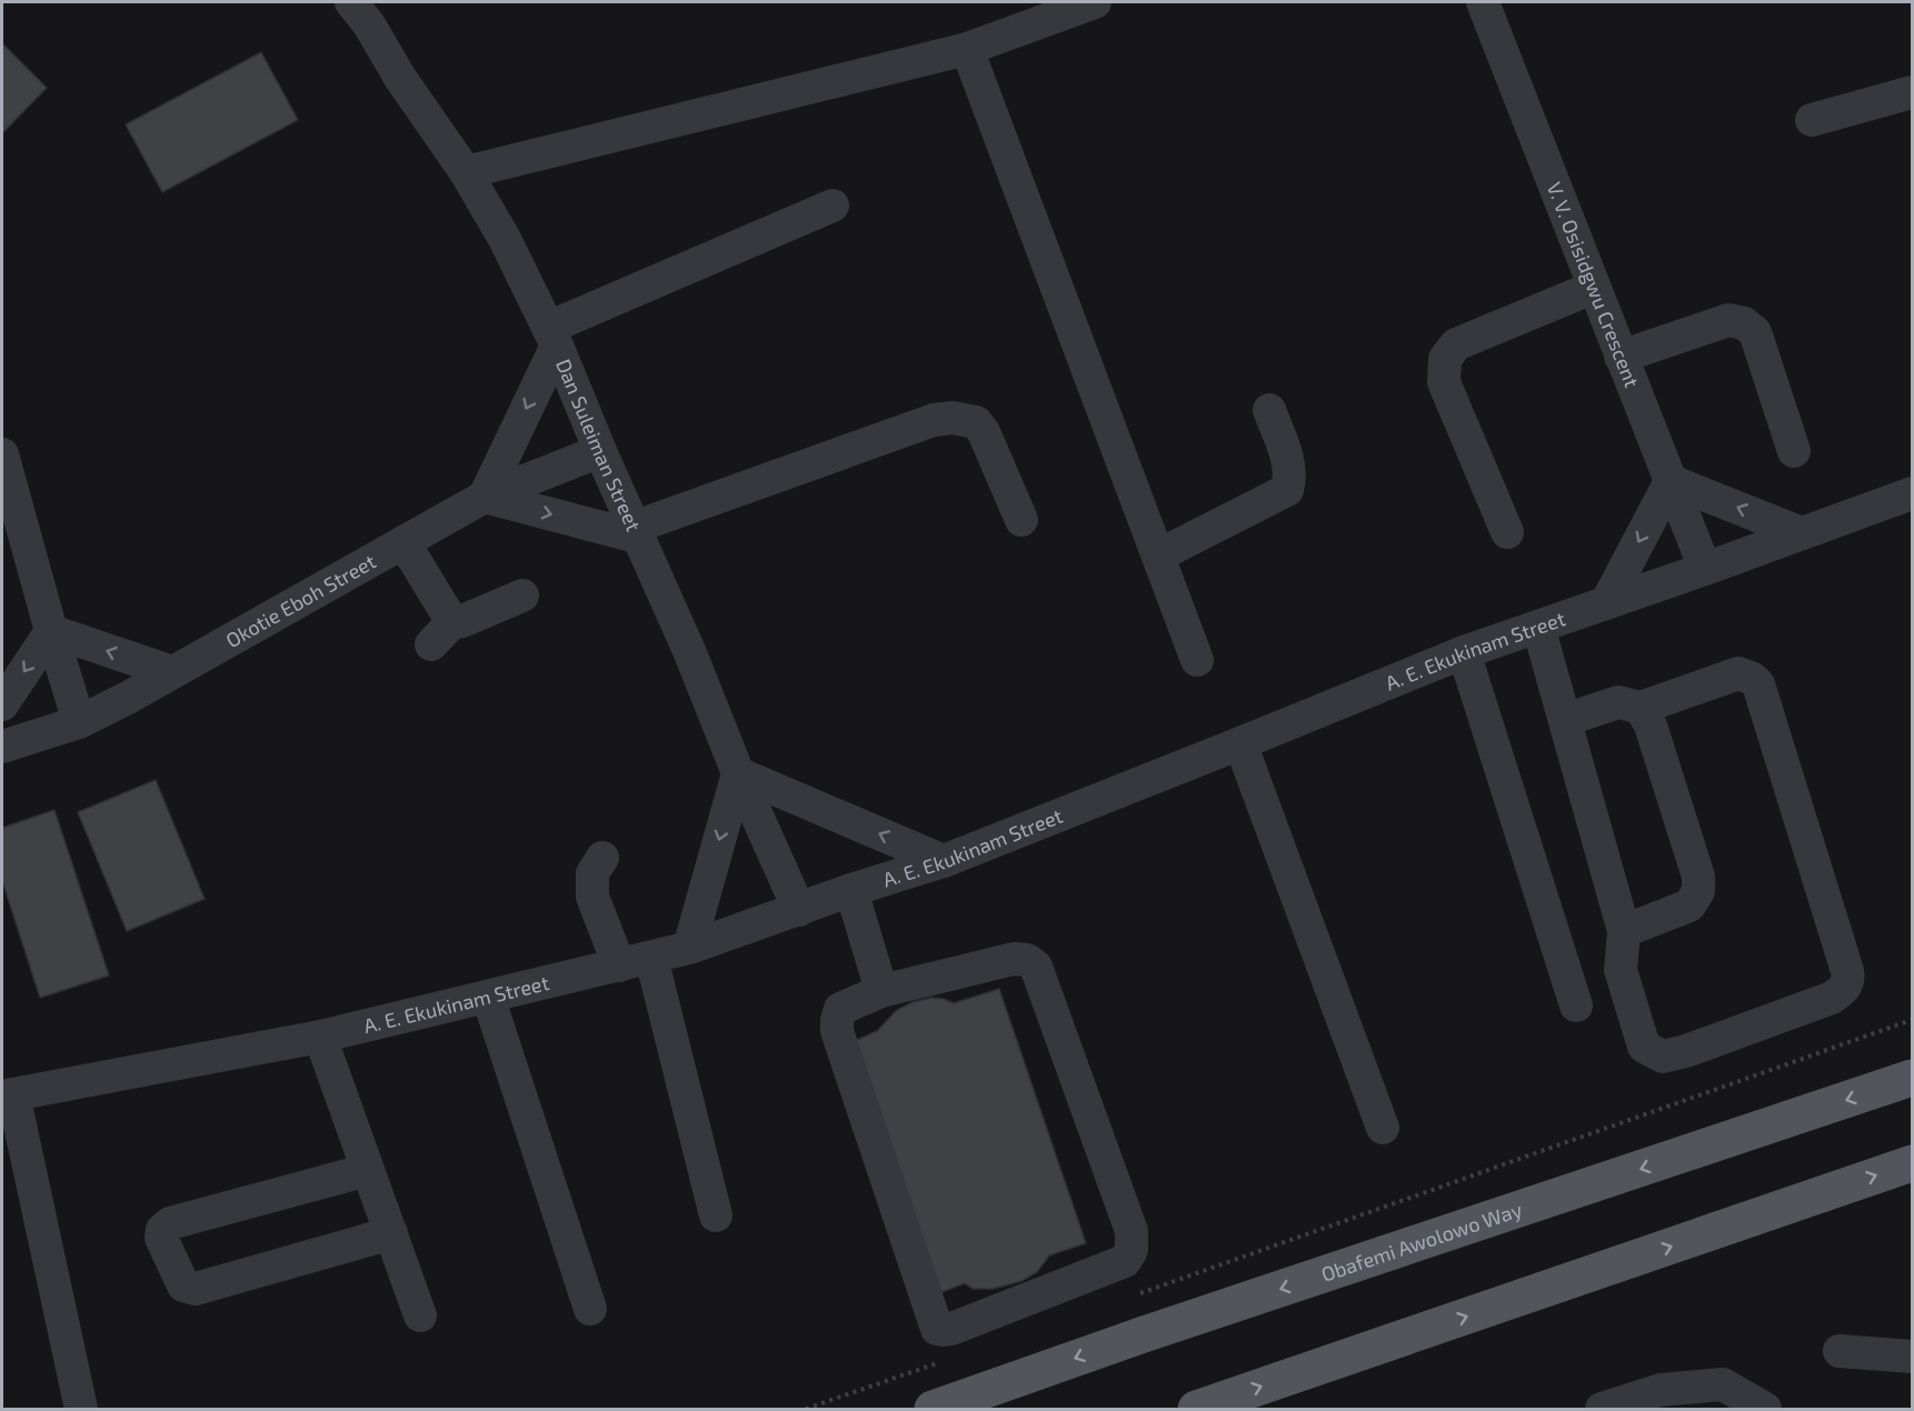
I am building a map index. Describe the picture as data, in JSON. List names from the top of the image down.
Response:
{
  "streets": {
    "main road": ["Obafemi Awolowo Way"],
    "street": [
      "V. V. Osisidgwu Crescent",
      "Dan Suleiman Street",
      "Okotie Eboh Street",
      "A. E. Ekukinam Street"
    ]
  },
  "crossings": [
    ["V. V. Osisidgwu Crescent", "A. E. Ekukinam Street"],
    ["Dan Suleiman Street", "Okotie Eboh Street"],
    ["Dan Suleiman Street", "A. E. Ekukinam Street"]
  ]
}
